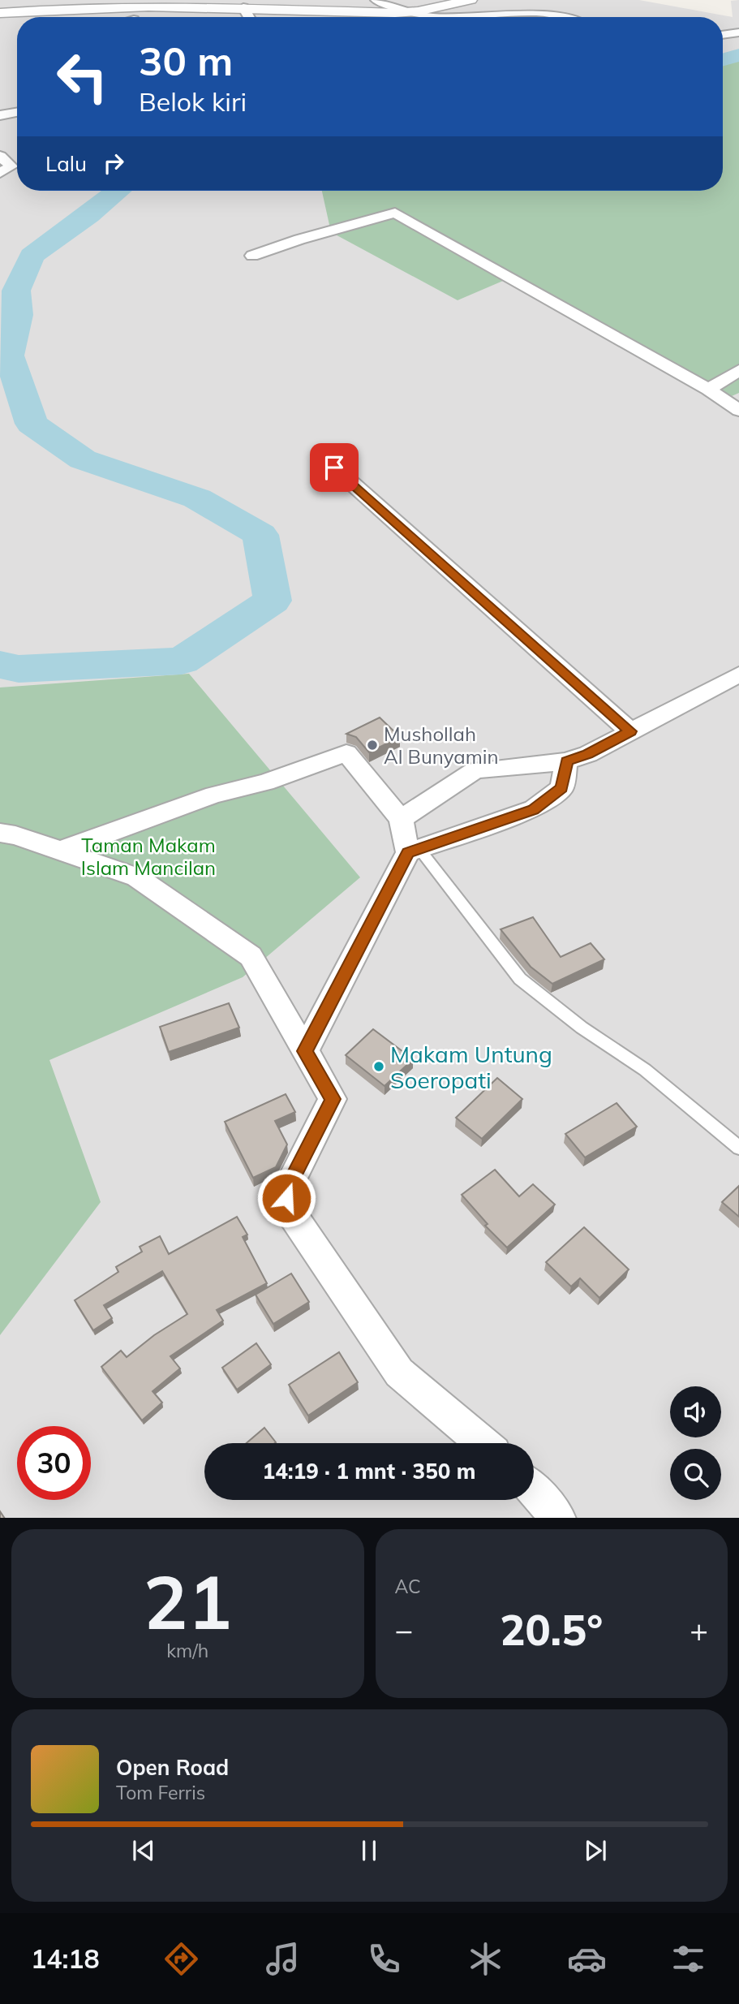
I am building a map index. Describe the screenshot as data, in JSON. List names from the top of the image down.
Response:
{
  "parks": ["Taman Makam Islam Mancilan"],
  "places": ["Mushollah Al Bunyamin", "Makam Untung Soeropati"],
  "page": {
    "turn": ["30 m", "Belok kiri"],
    "then": "Lalu",
    "limit": "30",
    "trip": "14:19 · 1 mnt · 350 m",
    "tile": [
      ["21", "km/h"],
      "AC"
    ],
    "heat": ["−", "20.5°", "+"],
    "song": ["Open Road", "Tom Ferris"],
    "tabs": "14:18"
  }
}
